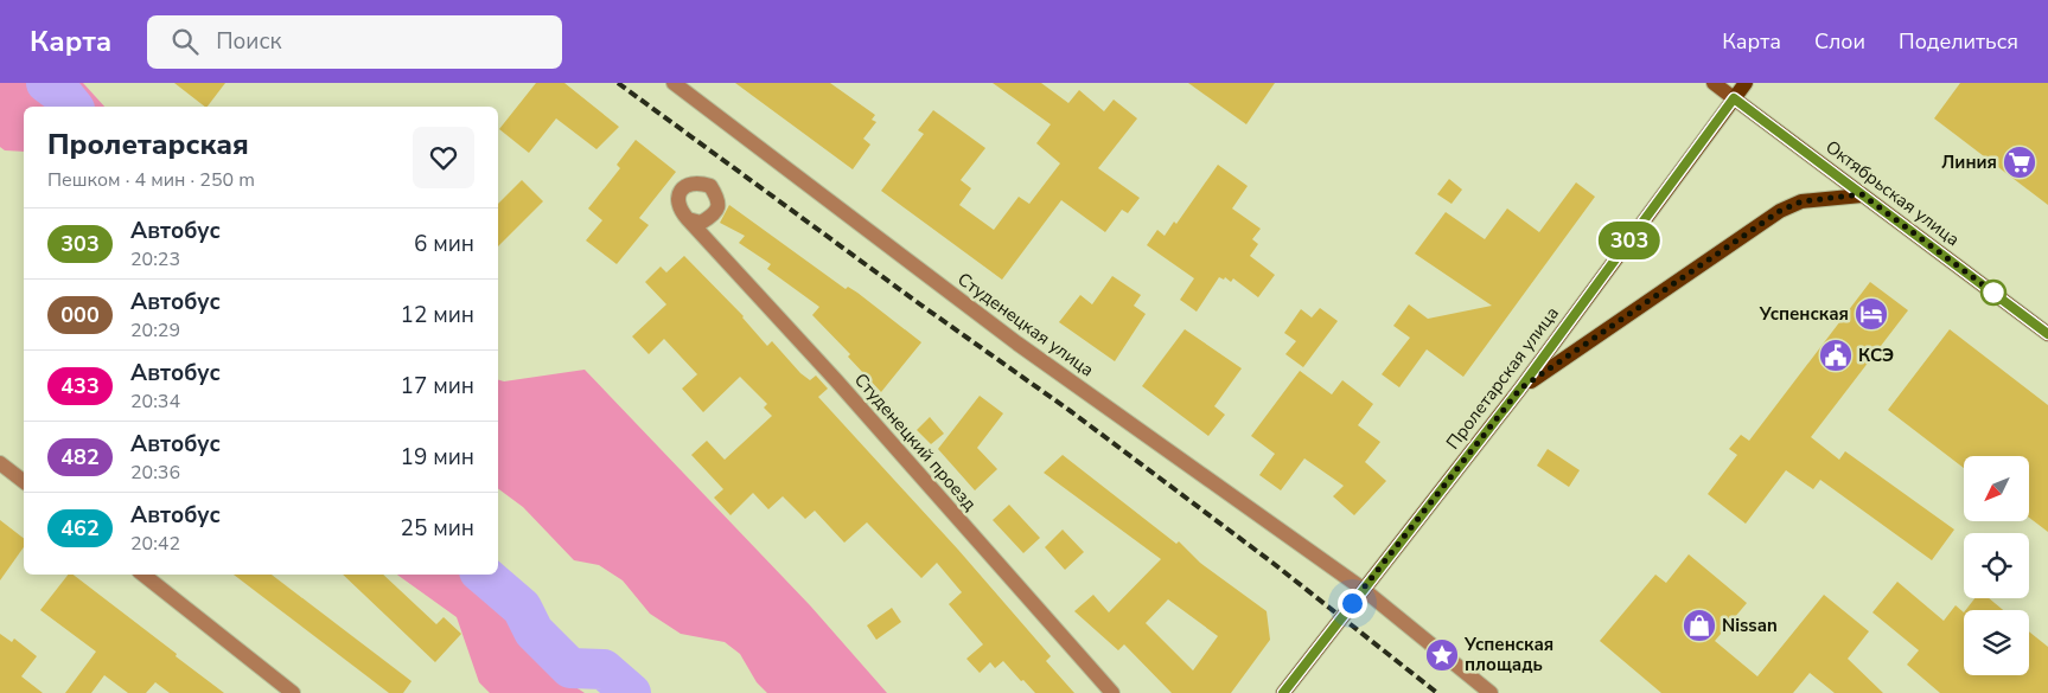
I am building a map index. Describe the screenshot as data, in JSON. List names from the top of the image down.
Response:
{
  "streets": {
    "main road": ["Октябрьская улица", "Пролетарская улица"],
    "street": ["Студенецкая улица", "Студенецкий проезд"]
  },
  "crossings": [
    ["Октябрьская улица", "Пролетарская улица"],
    ["Студенецкая улица", "Пролетарская улица"]
  ],
  "places": {
    "supermarket": ["Линия"],
    "hotel": ["Успенская"],
    "public building": ["КСЭ"],
    "shop": ["Nissan"],
    "place": ["Успенская площадь"]
  },
  "lines": ["bus line 303"],
  "north": "bottom left",
  "page": {
    "header": "Карта",
    "search": "Поиск",
    "nav": ["Карта", "Слои", "Поделиться"],
    "on_map": "303",
    "heading": ["Пролетарская", "Пешком · 4 мин · 250 m"],
    "list": [
      {
        "mark": "303",
        "name": "Автобус",
        "note": "20:23",
        "value": "6 мин"
      },
      {
        "mark": "000",
        "name": "Автобус",
        "note": "20:29",
        "value": "12 мин"
      },
      {
        "mark": "433",
        "name": "Автобус",
        "note": "20:34",
        "value": "17 мин"
      },
      {
        "mark": "482",
        "name": "Автобус",
        "note": "20:36",
        "value": "19 мин"
      },
      {
        "mark": "462",
        "name": "Автобус",
        "note": "20:42",
        "value": "25 мин"
      }
    ]
  }
}
